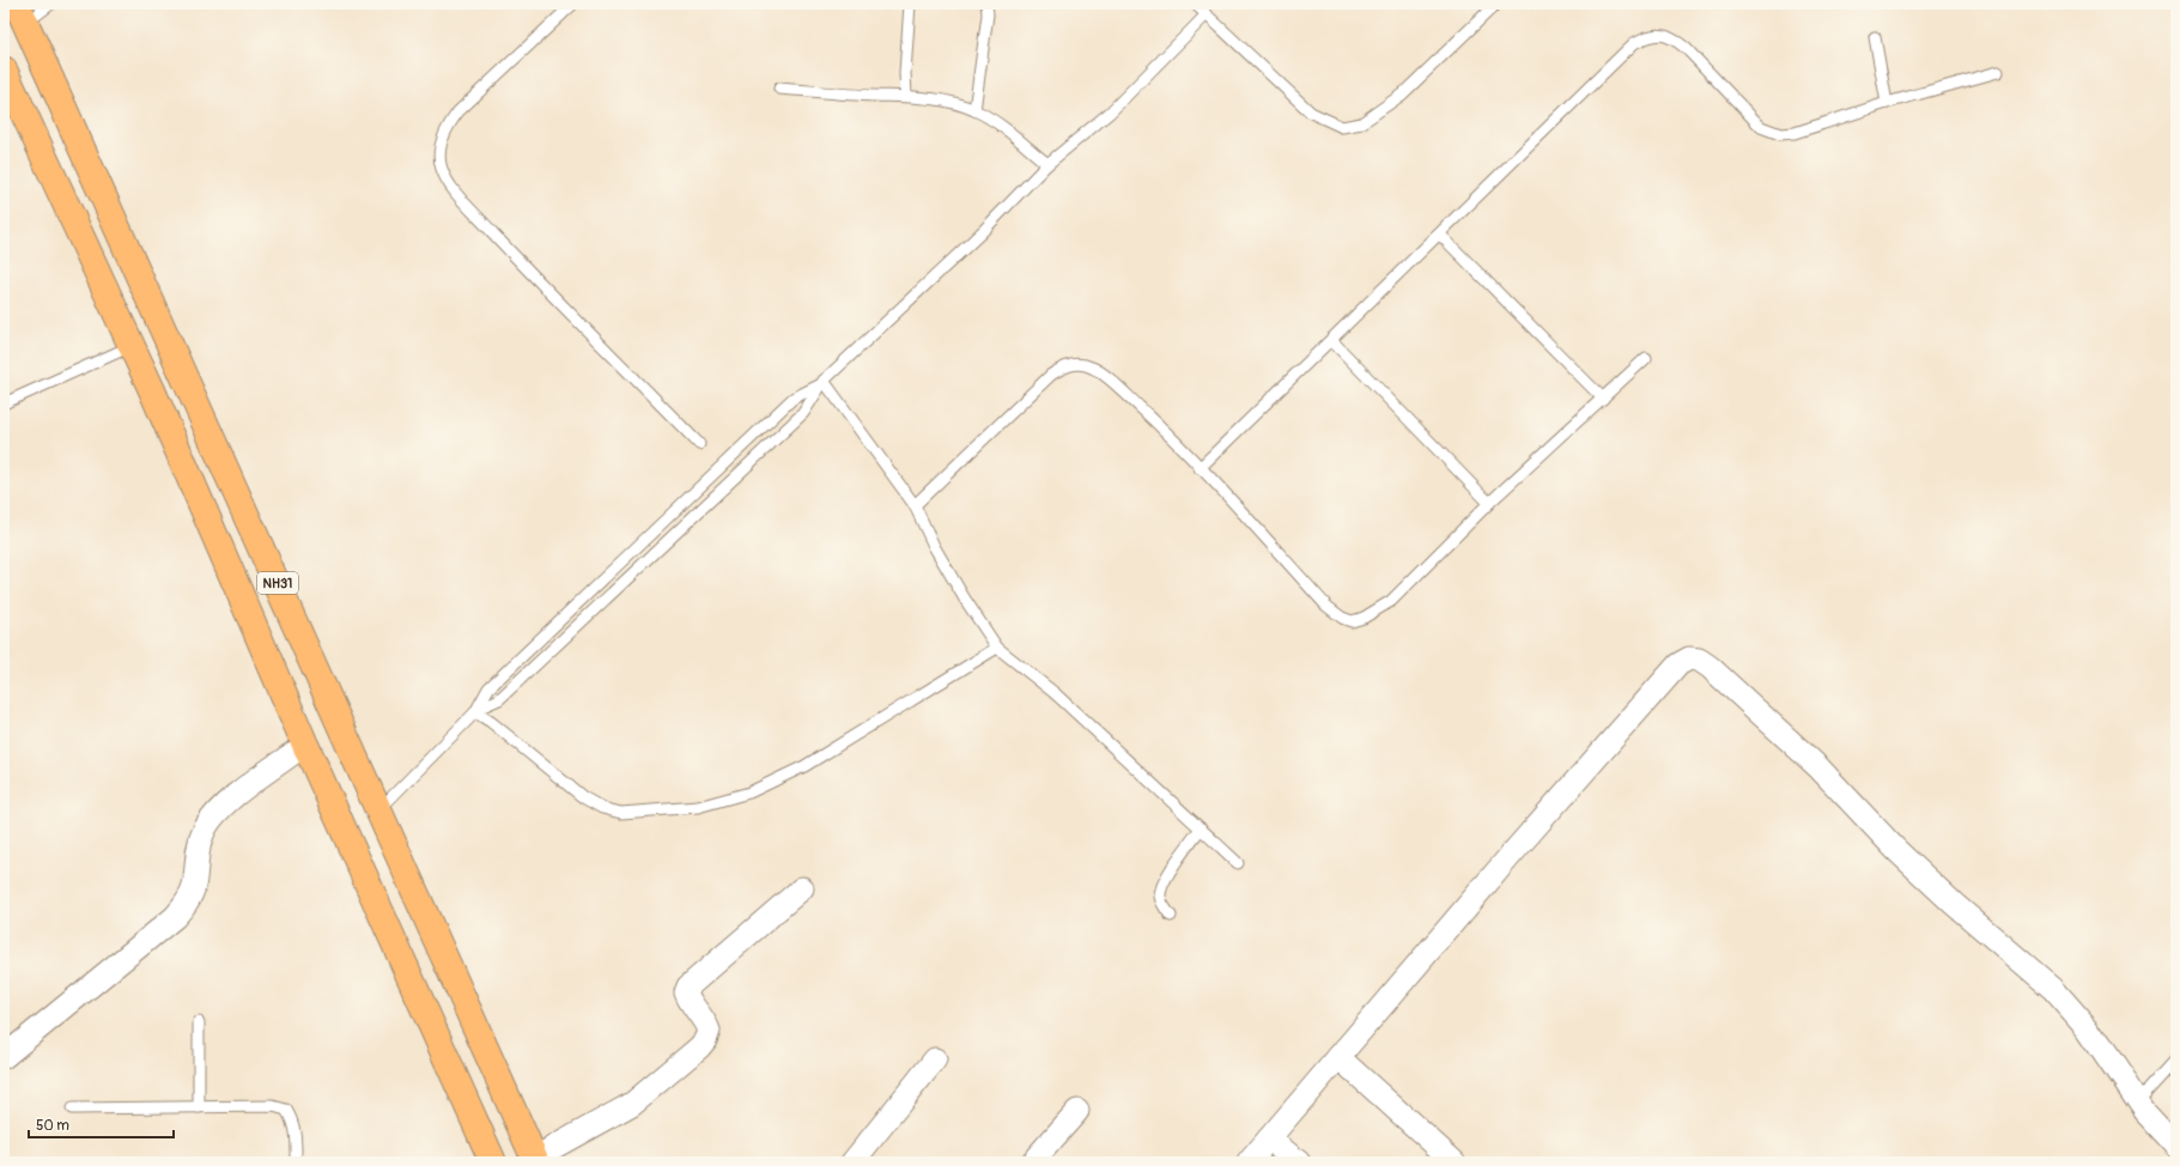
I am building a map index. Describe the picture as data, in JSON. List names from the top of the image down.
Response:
{
  "streets": {
    "highway": ["NH31"]
  },
  "scale_bar": "50 m"
}
